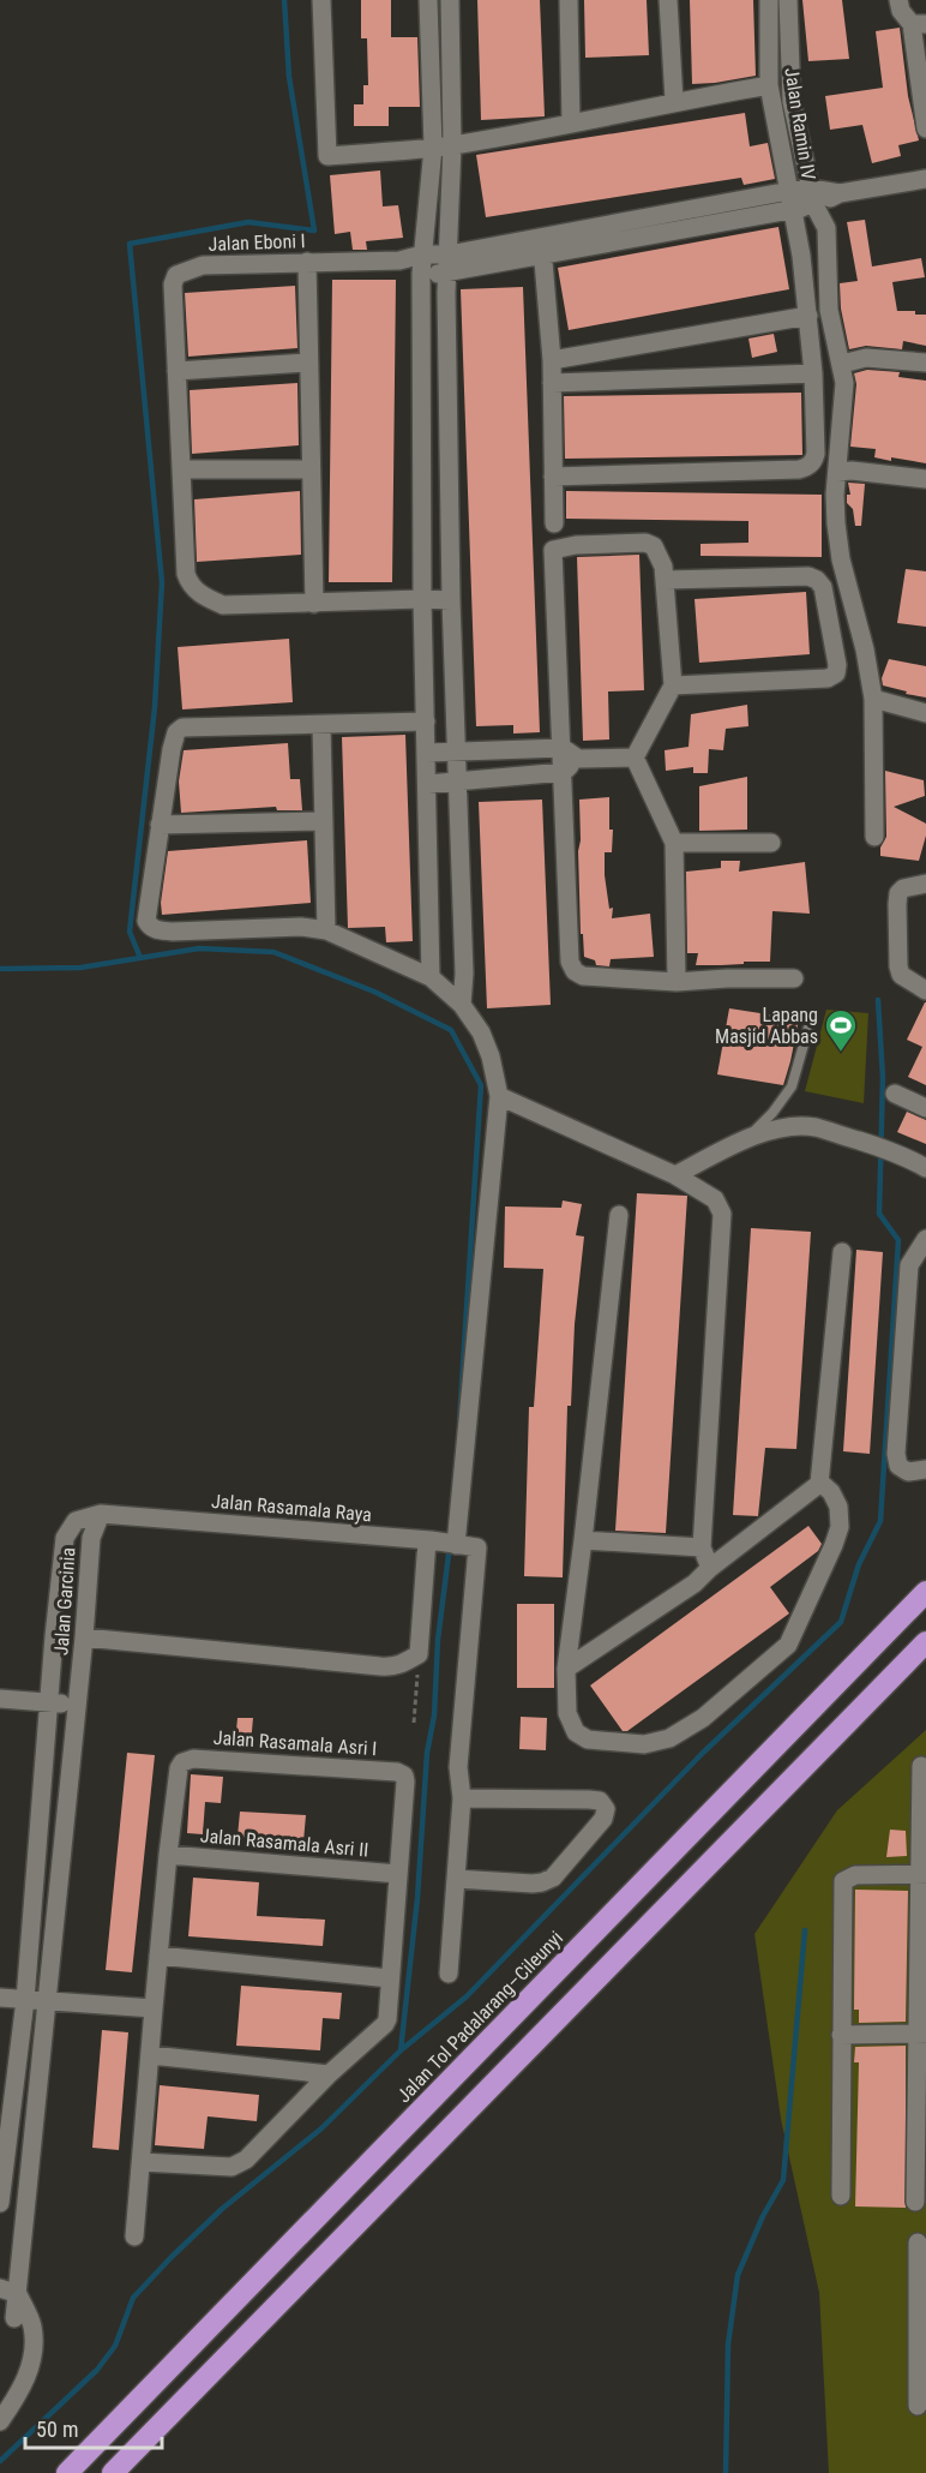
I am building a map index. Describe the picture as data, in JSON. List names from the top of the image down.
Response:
{
  "streets": {
    "highway": ["Jalan Tol Padalarang–Cileunyi"],
    "street": [
      "Jalan Ramin IV",
      "Jalan Eboni I",
      "Jalan Rasamala Raya",
      "Jalan Garcinia",
      "Jalan Rasamala Asri I",
      "Jalan Rasamala Asri II"
    ]
  },
  "crossings": [
    ["Jalan Rasamala Raya", "Jalan Garcinia"],
    ["Jalan Rasamala Asri I", "Jalan Rasamala Asri II"]
  ],
  "places": {
    "sports": ["Lapang Masjid Abbas"]
  },
  "scale_bar": "50 m"
}
